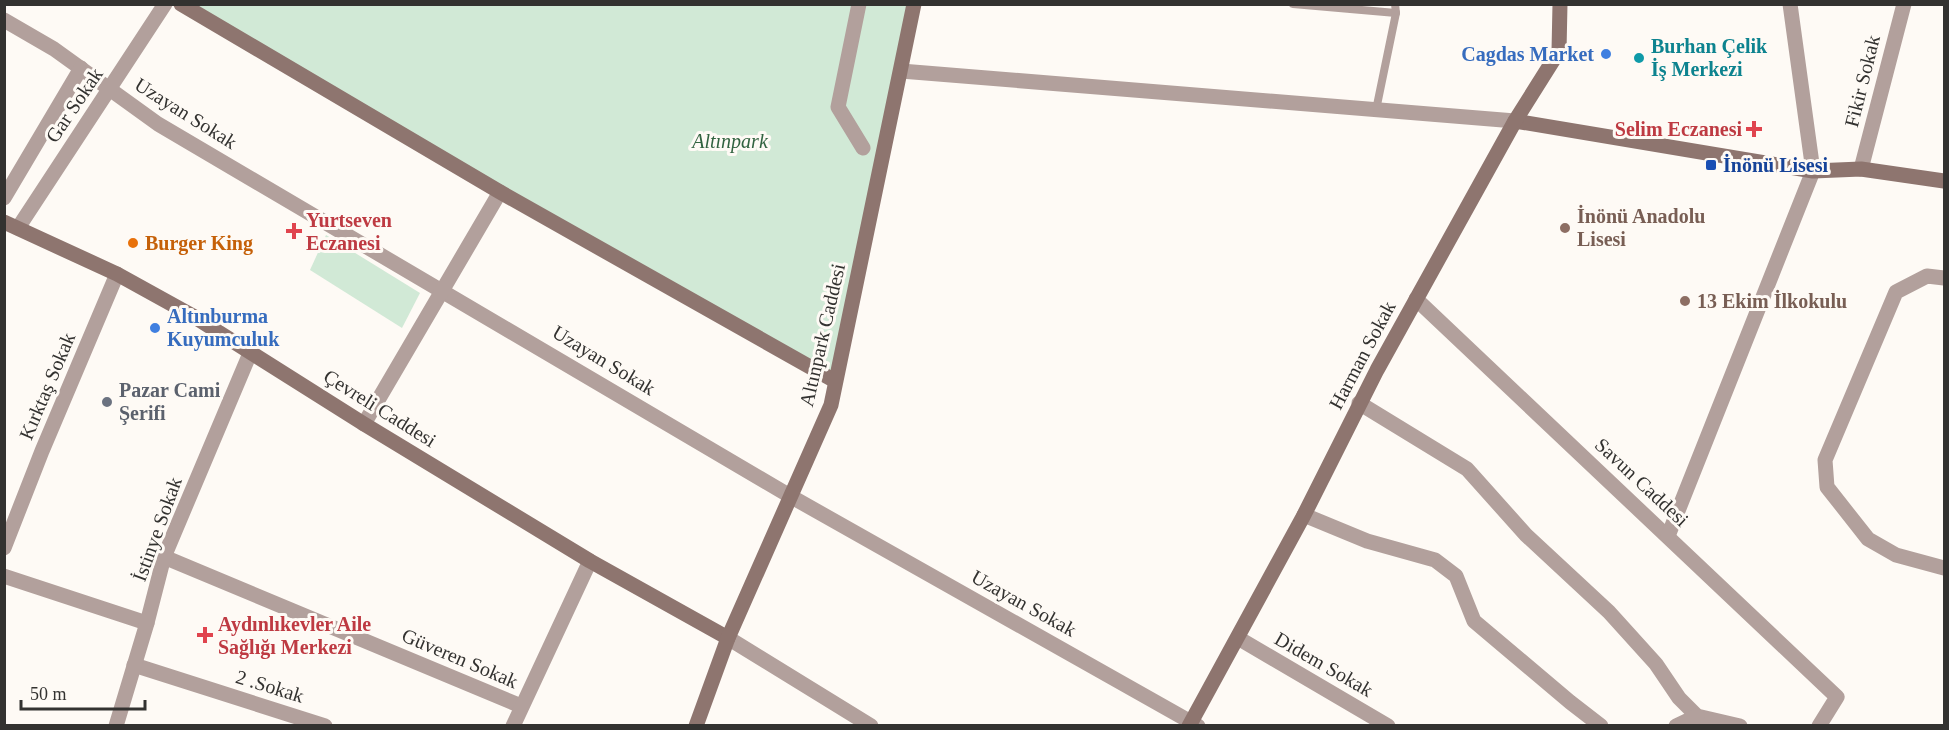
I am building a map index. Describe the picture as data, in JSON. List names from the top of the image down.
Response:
{
  "streets": {
    "street": [
      "Fikir Sokak",
      "Gar Sokak",
      "Uzayan Sokak",
      "Altınpark Caddesi",
      "Harman Sokak",
      "Kırktaş Sokak",
      "Çevreli Caddesi",
      "Savun Caddesi",
      "İstinye Sokak",
      "Güveren Sokak",
      "Didem Sokak",
      "2 .Sokak"
    ]
  },
  "crossings": [
    ["Gar Sokak", "Uzayan Sokak"],
    ["Gar Sokak", "Çevreli Caddesi"],
    ["Uzayan Sokak", "Altınpark Caddesi"],
    ["Uzayan Sokak", "Harman Sokak"],
    ["Altınpark Caddesi", "Çevreli Caddesi"],
    ["Harman Sokak", "Savun Caddesi"],
    ["Harman Sokak", "Didem Sokak"],
    ["Kırktaş Sokak", "Çevreli Caddesi"],
    ["Çevreli Caddesi", "İstinye Sokak"],
    ["İstinye Sokak", "Güveren Sokak"],
    ["İstinye Sokak", "2 .Sokak"]
  ],
  "parks": ["Altınpark"],
  "places": {
    "other": [
      "Cagdas Market",
      "Burhan Çelik İş Merkezi",
      "İnönü Anadolu Lisesi",
      "Burger King",
      "13 Ekim İlkokulu",
      "Altınburma Kuyumculuk",
      "Pazar Cami Şerifi"
    ],
    "health": ["Selim Eczanesi", "Yurtseven Eczanesi", "Aydınlıkevler Aile Sağlığı Merkezi"],
    "transit": ["İnönü Lisesi"]
  },
  "scale_bar": "50 m"
}
